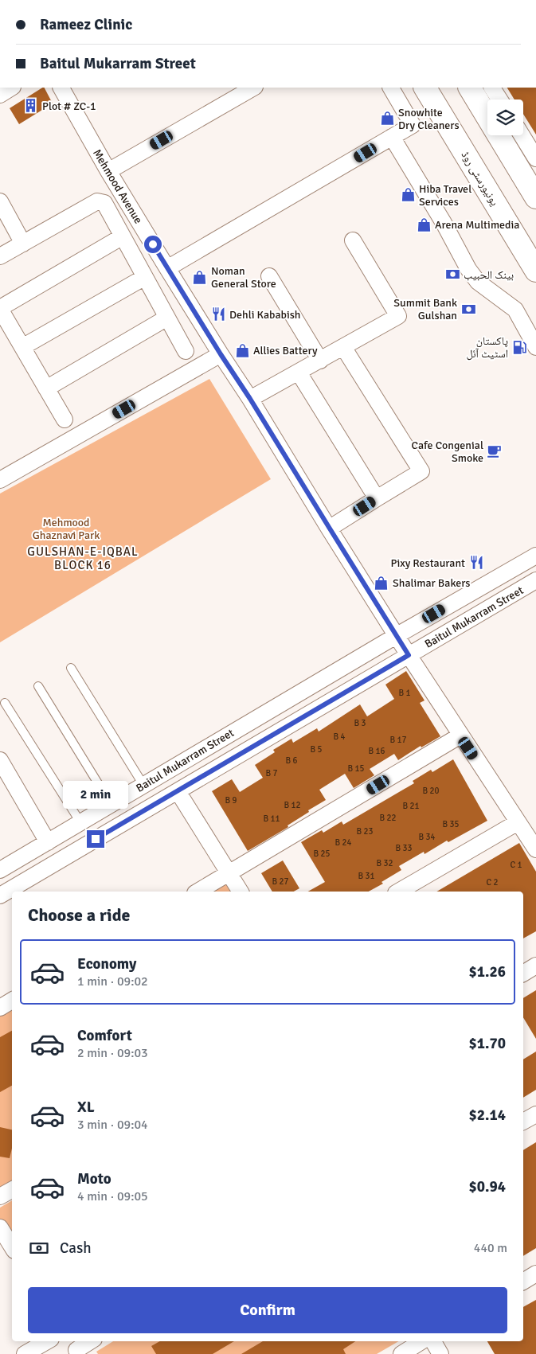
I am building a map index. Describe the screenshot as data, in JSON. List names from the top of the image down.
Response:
{
  "streets": {
    "main road": ["یونیورسٹی روڈ"],
    "street": ["Mehmood Avenue", "Baitul Mukarram Street"]
  },
  "crossings": [
    ["Mehmood Avenue", "Baitul Mukarram Street"]
  ],
  "districts": ["GULSHAN-E-IQBAL BLOCK 16"],
  "parks": ["Mehmood Ghaznavi Park"],
  "places": {
    "building": ["Plot # ZC-1"],
    "shop": [
      "Snowhite Dry Cleaners",
      "Hiba Travel Services",
      "Arena Multimedia",
      "Noman General Store",
      "Allies Battery",
      "Shalimar Bakers"
    ],
    "bank": ["بينک الحبيب", "Summit Bank Gulshan"],
    "restaurant": ["Dehli Kababish", "Pixy Restaurant"],
    "fuel station": ["پاکستان اسٹیٹ آئل"],
    "cafe": ["Cafe Congenial Smoke"]
  },
  "house_numbers": [
    "B 1",
    "B 3",
    "B 4",
    "B 17",
    "B 5",
    "B 16",
    "B 6",
    "B 15",
    "B 7",
    "B 20",
    "B 9",
    "B 12",
    "B 21",
    "B 22",
    "B 11",
    "B 35",
    "B 23",
    "B 34",
    "B 24",
    "B 33",
    "B 25",
    "B 32",
    "C 1",
    "B 31",
    "B 27",
    "C 2"
  ],
  "page": {
    "banner": ["Rameez Clinic", "Baitul Mukarram Street"],
    "bubble": "2 min",
    "heading": "Choose a ride",
    "list": [
      {
        "name": "Economy",
        "note": "1 min · 09:02",
        "value": "$1.26"
      },
      {
        "name": "Comfort",
        "note": "2 min · 09:03",
        "value": "$1.70"
      },
      {
        "name": "XL",
        "note": "3 min · 09:04",
        "value": "$2.14"
      },
      {
        "name": "Moto",
        "note": "4 min · 09:05",
        "value": "$0.94"
      }
    ],
    "pay": ["Cash", "440 m"],
    "buttons": "Confirm"
  }
}
